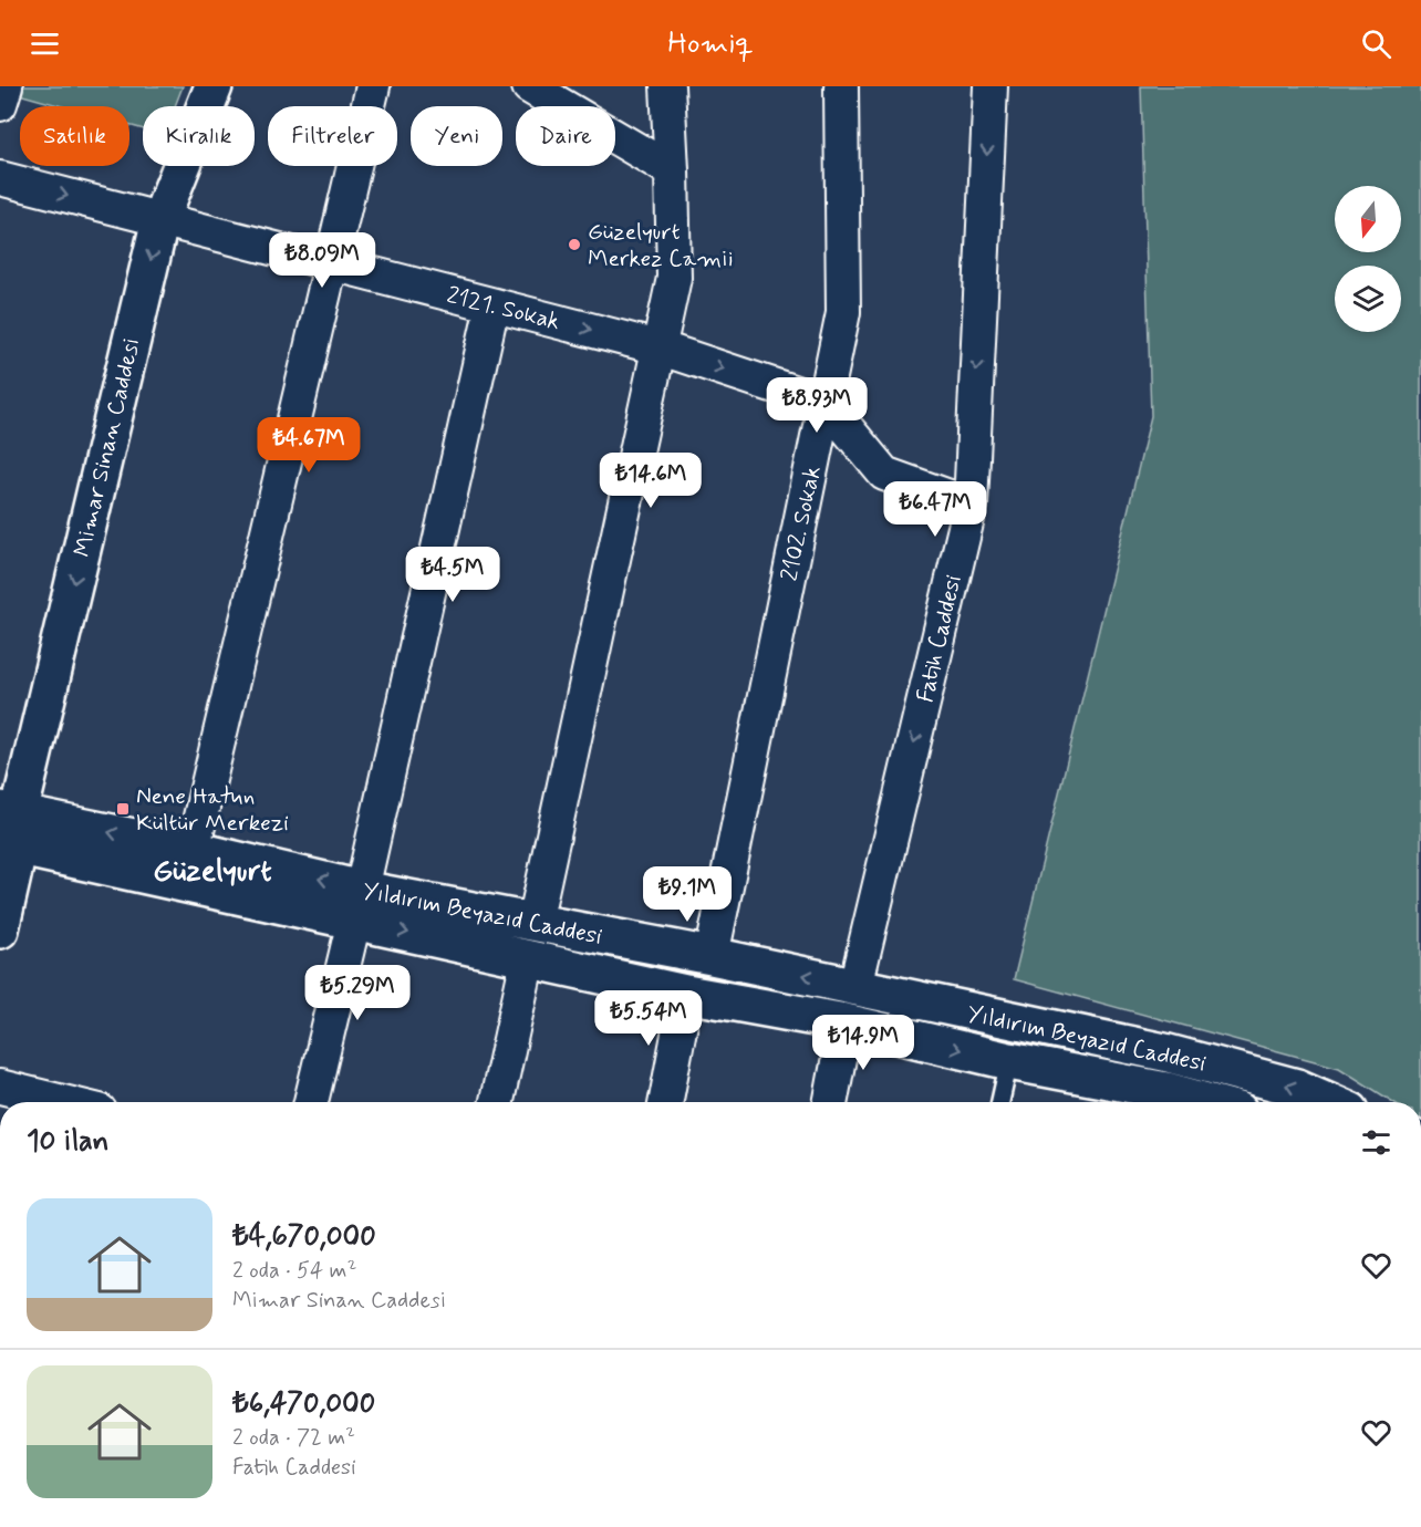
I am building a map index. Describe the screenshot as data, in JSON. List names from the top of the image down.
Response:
{
  "streets": {
    "main road": ["Mimar Sinan Caddesi", "Yıldırım Beyazıd Caddesi"],
    "street": ["2121. Sokak", "2102. Sokak", "Fatih Caddesi"]
  },
  "crossings": [
    ["2121. Sokak", "Mimar Sinan Caddesi"],
    ["2121. Sokak", "2102. Sokak"],
    ["Mimar Sinan Caddesi", "Yıldırım Beyazıd Caddesi"],
    ["2102. Sokak", "Yıldırım Beyazıd Caddesi"],
    ["Fatih Caddesi", "Yıldırım Beyazıd Caddesi"]
  ],
  "one_way": ["2121. Sokak", "Mimar Sinan Caddesi", "Fatih Caddesi"],
  "districts": ["Güzelyurt"],
  "places": {
    "other": ["Güzelyurt Merkez Camii"],
    "transit": ["Nene Hatun Kültür Merkezi"]
  },
  "north": "bottom",
  "page": {
    "header": "Homiq",
    "chip": [
      "Satılık",
      "Kiralık",
      "Filtreler",
      "Yeni",
      "Daire"
    ],
    "price": [
      "₺8.09M",
      "₺8.93M",
      "₺4.67M",
      "₺14.6M",
      "₺6.47M",
      "₺4.5M",
      "₺9.1M",
      "₺5.29M",
      "₺5.54M",
      "₺14.9M"
    ],
    "heading": "10 ilan",
    "list": [
      {
        "name": "₺4,670,000",
        "note": "2 oda · 54 m² · Mimar Sinan Caddesi"
      },
      {
        "name": "₺6,470,000",
        "note": "2 oda · 72 m² · Fatih Caddesi"
      }
    ]
  }
}
